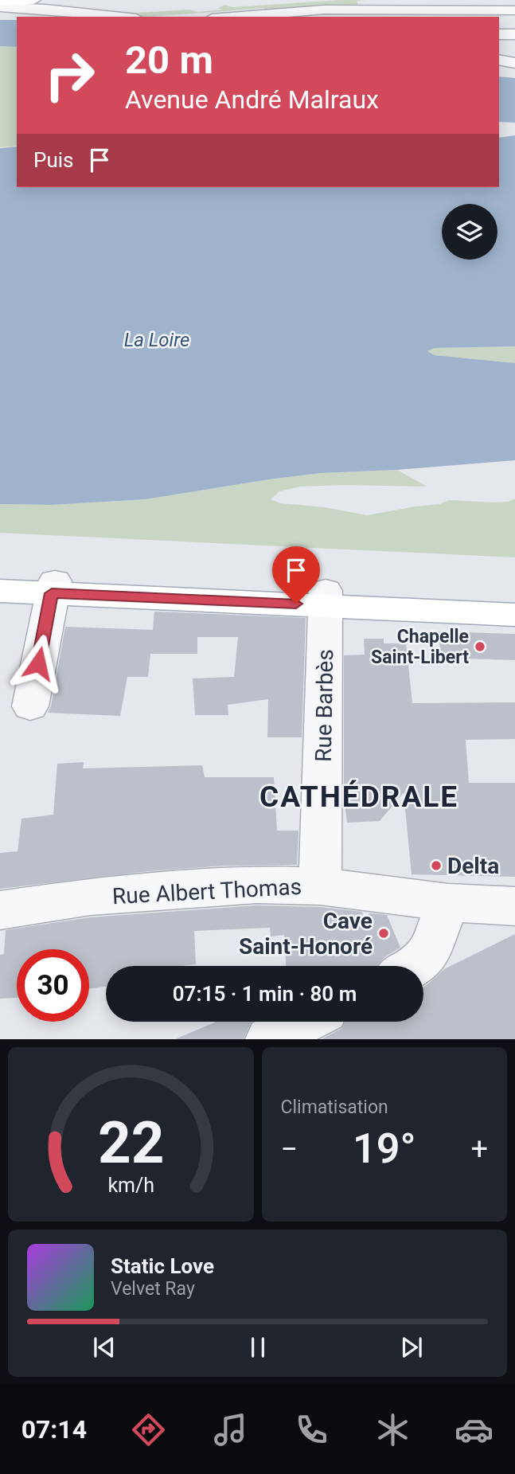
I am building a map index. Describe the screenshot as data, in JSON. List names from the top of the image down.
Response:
{
  "streets": {
    "street": ["Rue Barbès", "Rue Albert Thomas"]
  },
  "crossings": [
    ["Rue Barbès", "Rue Albert Thomas"]
  ],
  "districts": ["CATHÉDRALE"],
  "water": ["La Loire"],
  "places": ["Chapelle Saint-Libert", "Delta", "Cave Saint-Honoré"],
  "page": {
    "turn": ["20 m", "Avenue André Malraux"],
    "then": "Puis",
    "limit": "30",
    "trip": "07:15 · 1 min · 80 m",
    "tile": "Climatisation",
    "heat": ["−", "19°", "+"],
    "song": ["Static Love", "Velvet Ray"],
    "tabs": "07:14",
    "gauge": ["22", "km/h"]
  }
}
